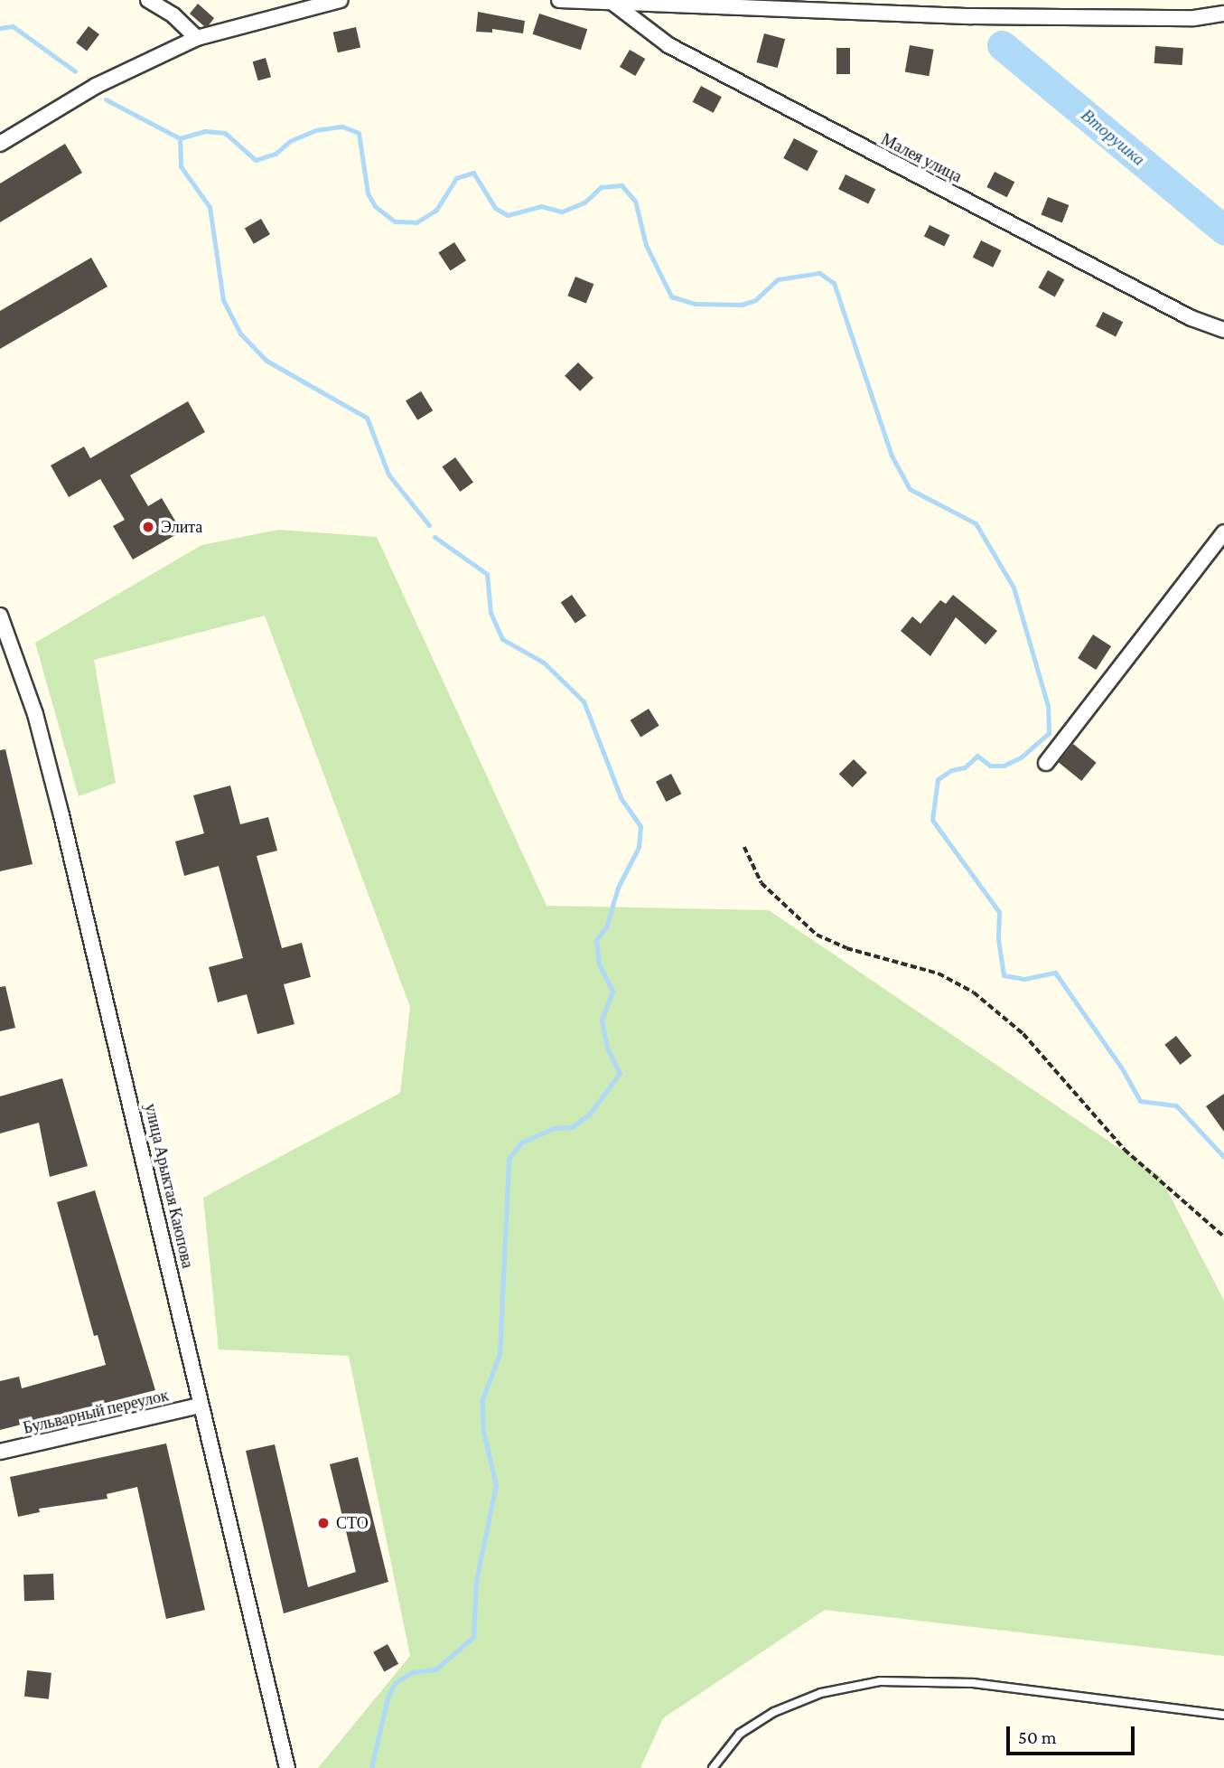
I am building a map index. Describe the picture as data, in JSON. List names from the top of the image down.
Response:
{
  "streets": {
    "street": ["Малея улица", "улица Арыктая Каюпова", "Бульварный переулок"]
  },
  "crossings": [
    ["улица Арыктая Каюпова", "Бульварный переулок"]
  ],
  "water": ["Вторушка"],
  "places": ["Элита", "СТО"],
  "scale_bar": "50 m"
}
